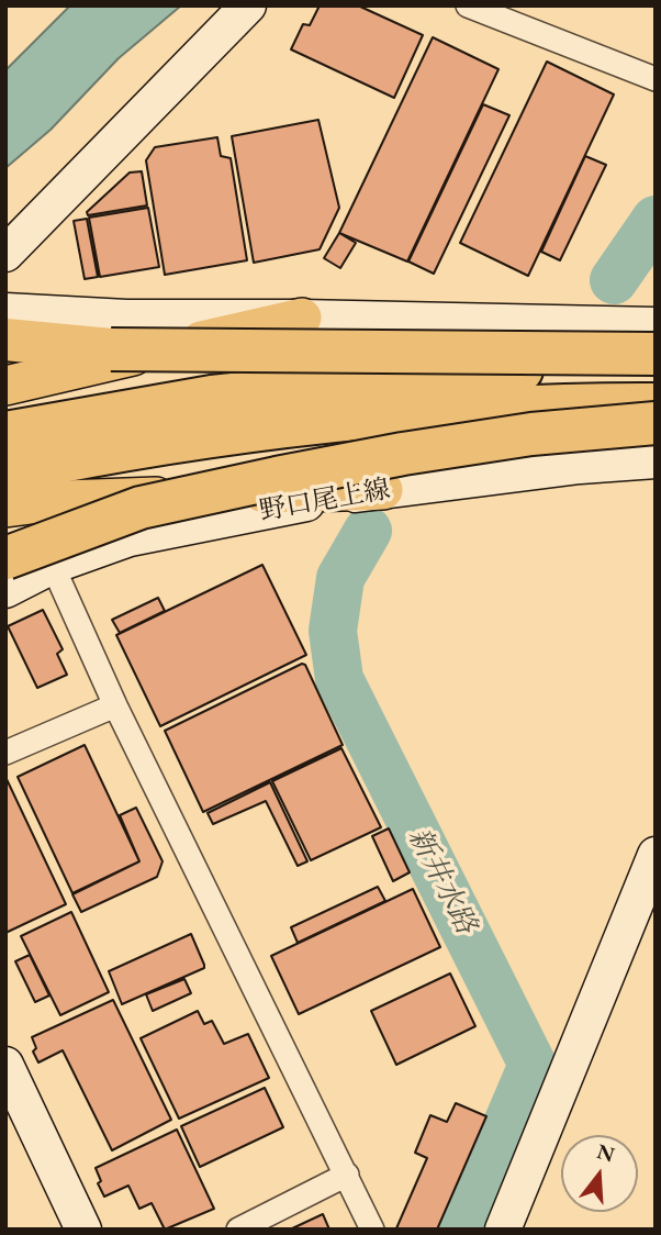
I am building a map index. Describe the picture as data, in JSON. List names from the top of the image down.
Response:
{
  "streets": {
    "main road": ["野口尾上線"]
  },
  "water": ["新井水路"],
  "north": "top"
}
